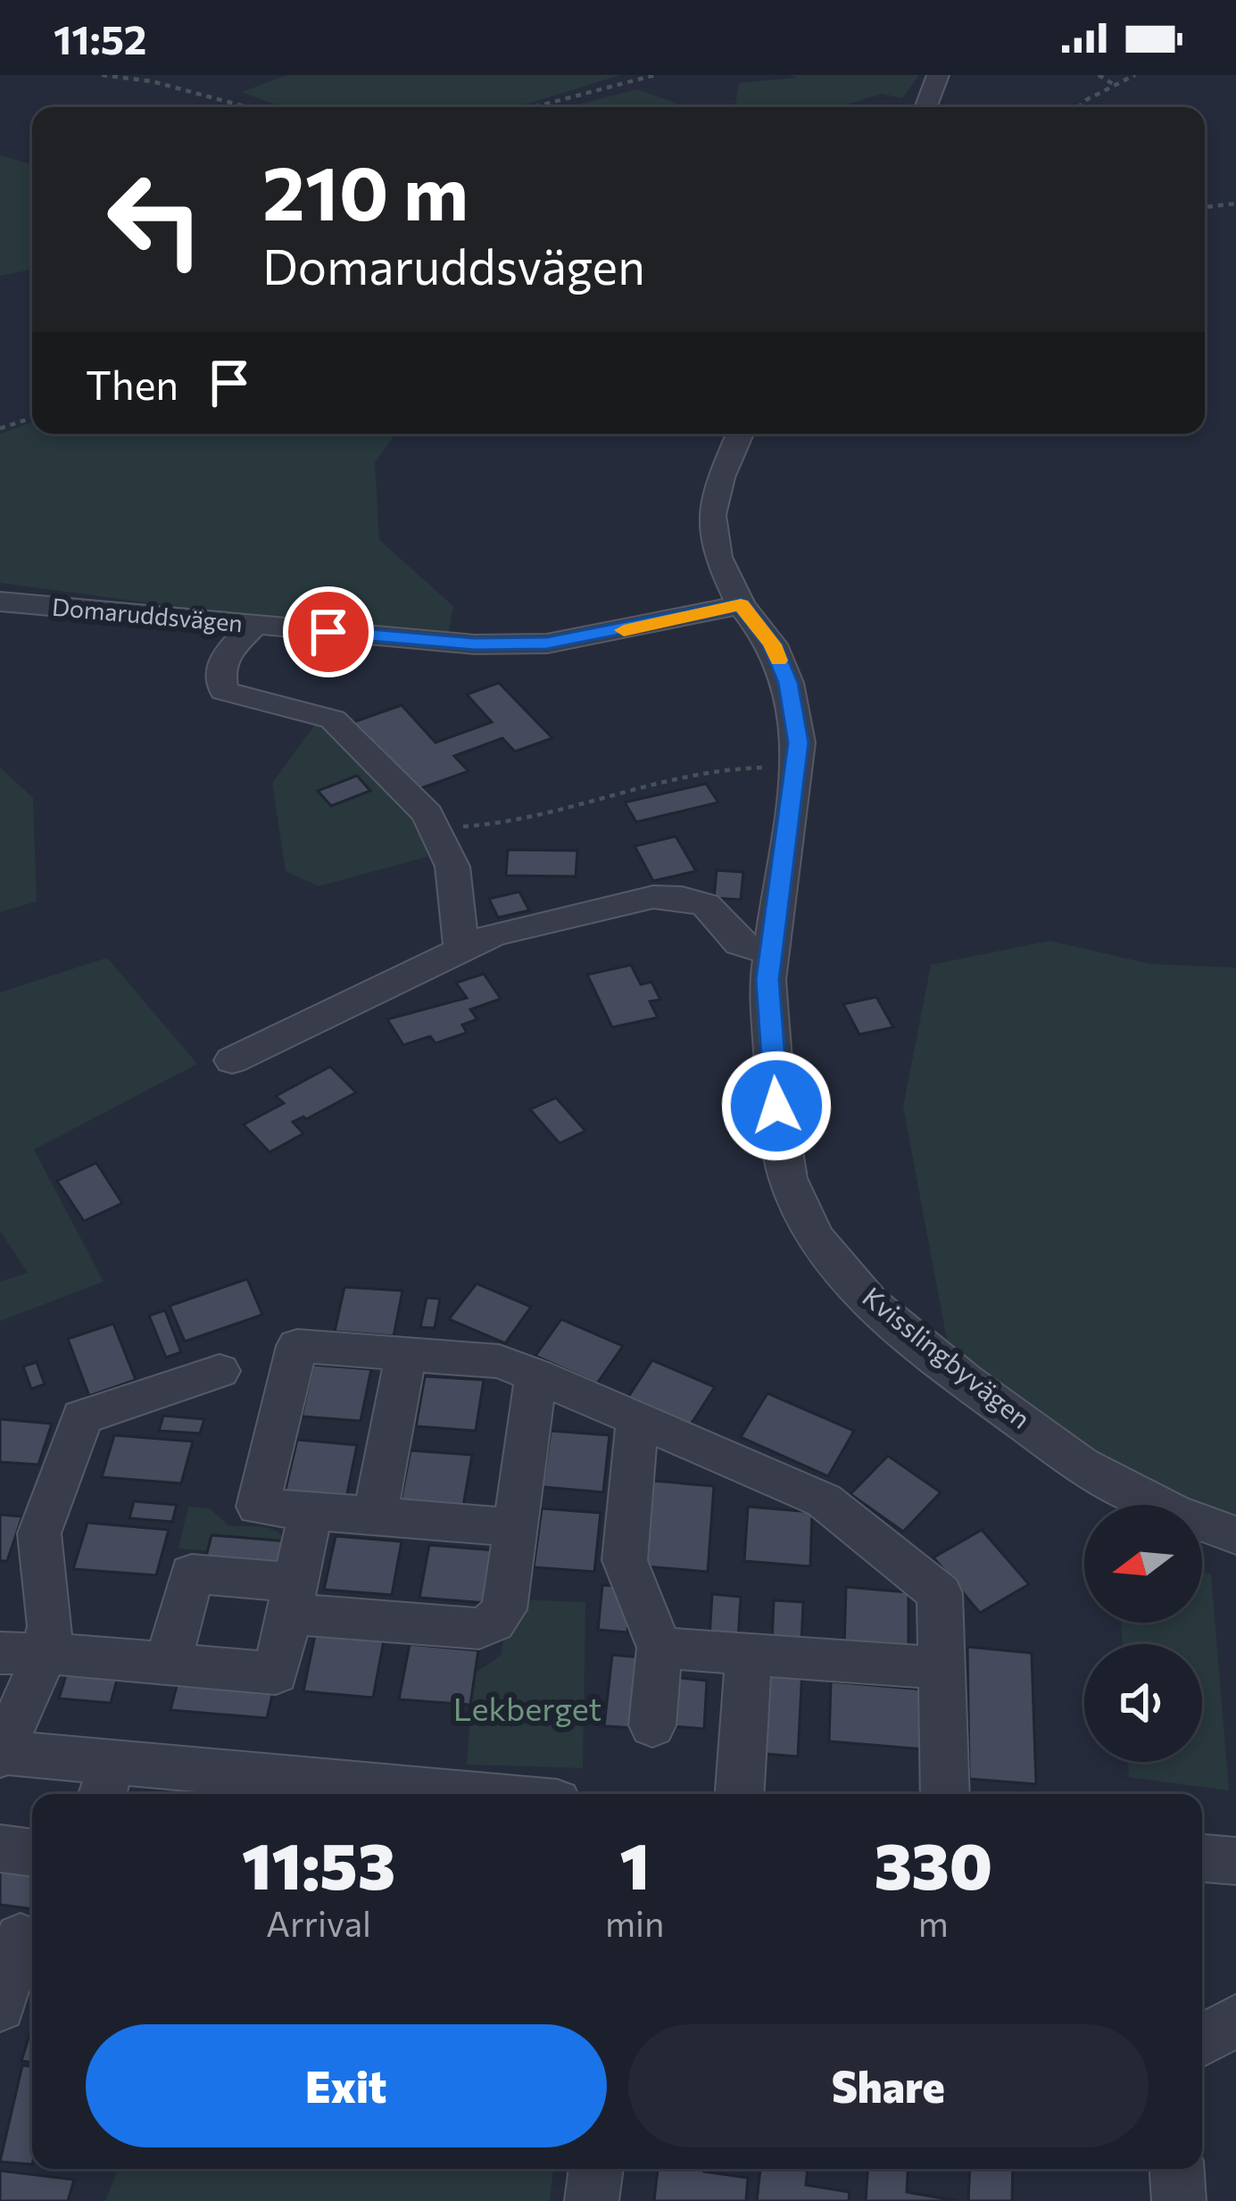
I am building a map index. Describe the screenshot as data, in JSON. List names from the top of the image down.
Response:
{
  "streets": {
    "street": ["Domaruddsvägen", "Kvisslingbyvägen"]
  },
  "crossings": [
    ["Domaruddsvägen", "Kvisslingbyvägen"]
  ],
  "parks": ["Lekberget"],
  "north": "left",
  "page": {
    "status": "11:52",
    "turn": ["210 m", "Domaruddsvägen"],
    "then": "Then",
    "eta": [
      "11:53",
      "Arrival",
      "1",
      "min",
      "330",
      "m"
    ],
    "buttons": ["Exit", "Share"]
  }
}
